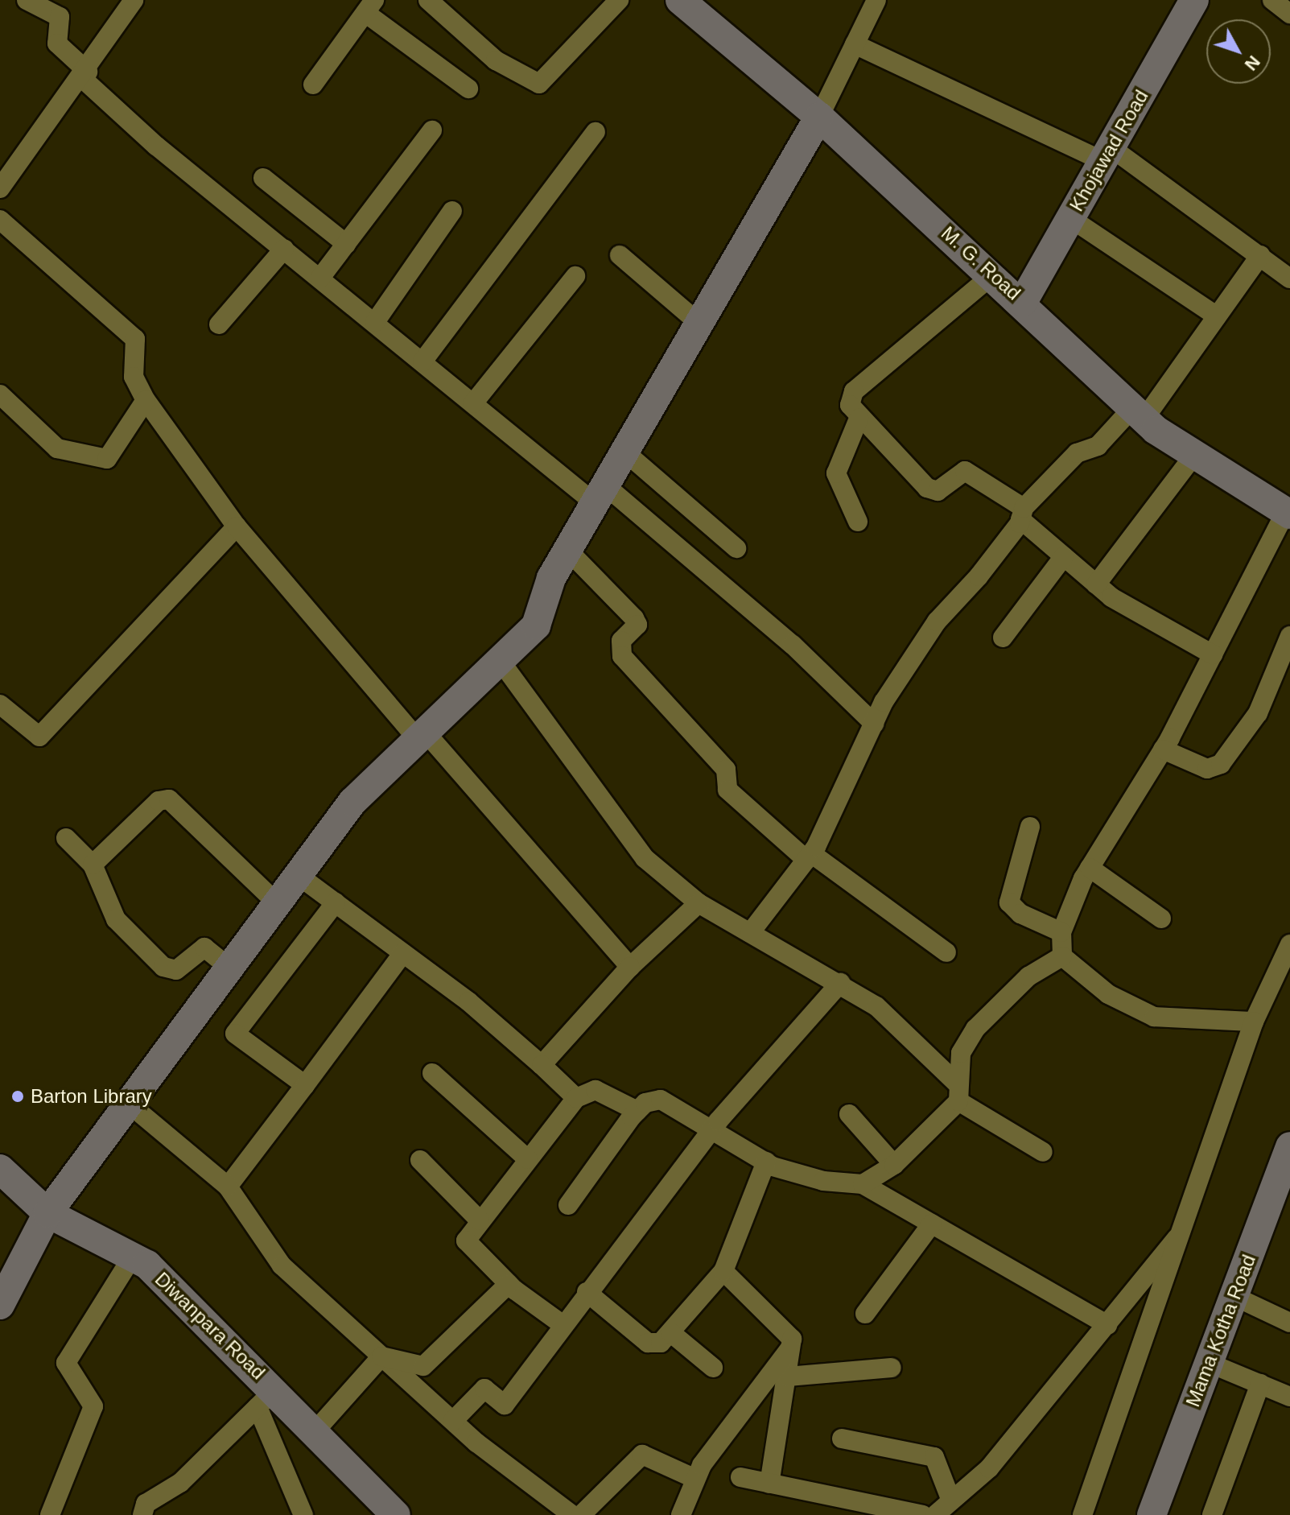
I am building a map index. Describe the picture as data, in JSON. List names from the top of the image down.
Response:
{
  "streets": {
    "street": [
      "Khojawad Road",
      "M. G. Road",
      "Diwanpara Road",
      "Mama Kotha Road"
    ]
  },
  "crossings": [
    ["Khojawad Road", "M. G. Road"]
  ],
  "places": ["Barton Library"],
  "north": "bottom right"
}
